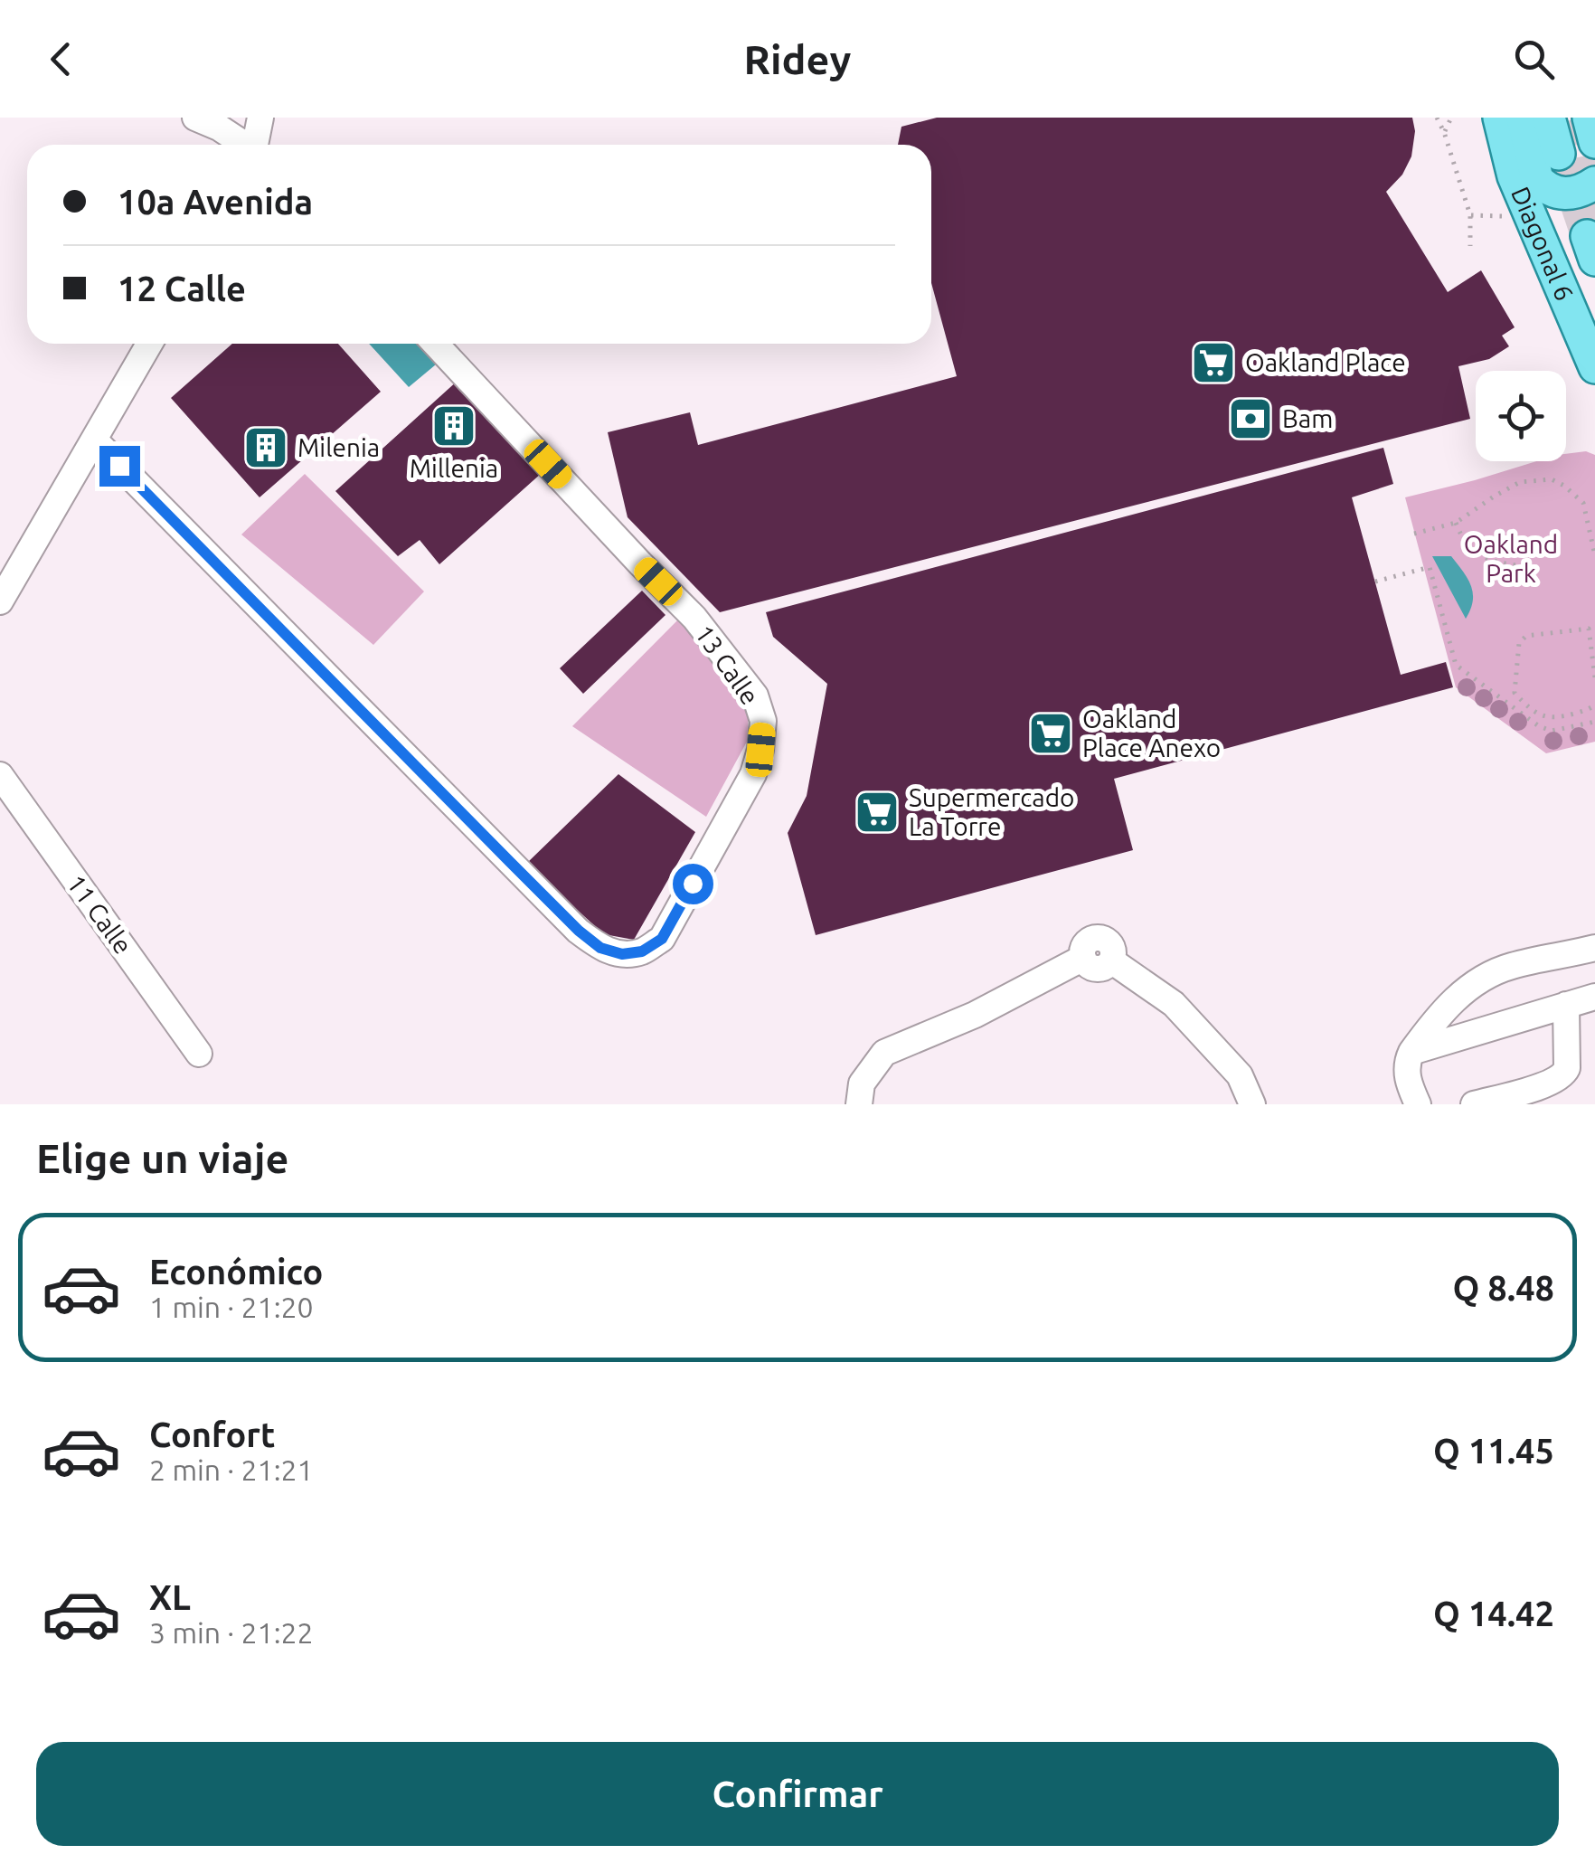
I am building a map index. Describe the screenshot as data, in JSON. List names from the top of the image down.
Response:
{
  "streets": {
    "main road": ["Diagonal 6"],
    "street": ["13 Calle", "11 Calle"]
  },
  "parks": ["Oakland Park"],
  "places": {
    "supermarket": ["Oakland Place", "Oakland Place Anexo", "Supermercado La Torre"],
    "bank": ["Bam"],
    "building": ["Millenia", "Milenia"]
  },
  "page": {
    "header": "Ridey",
    "banner": ["10a Avenida", "12 Calle"],
    "heading": "Elige un viaje",
    "list": [
      {
        "name": "Económico",
        "note": "1 min · 21:20",
        "value": "Q 8.48"
      },
      {
        "name": "Confort",
        "note": "2 min · 21:21",
        "value": "Q 11.45"
      },
      {
        "name": "XL",
        "note": "3 min · 21:22",
        "value": "Q 14.42"
      }
    ],
    "buttons": "Confirmar"
  }
}
